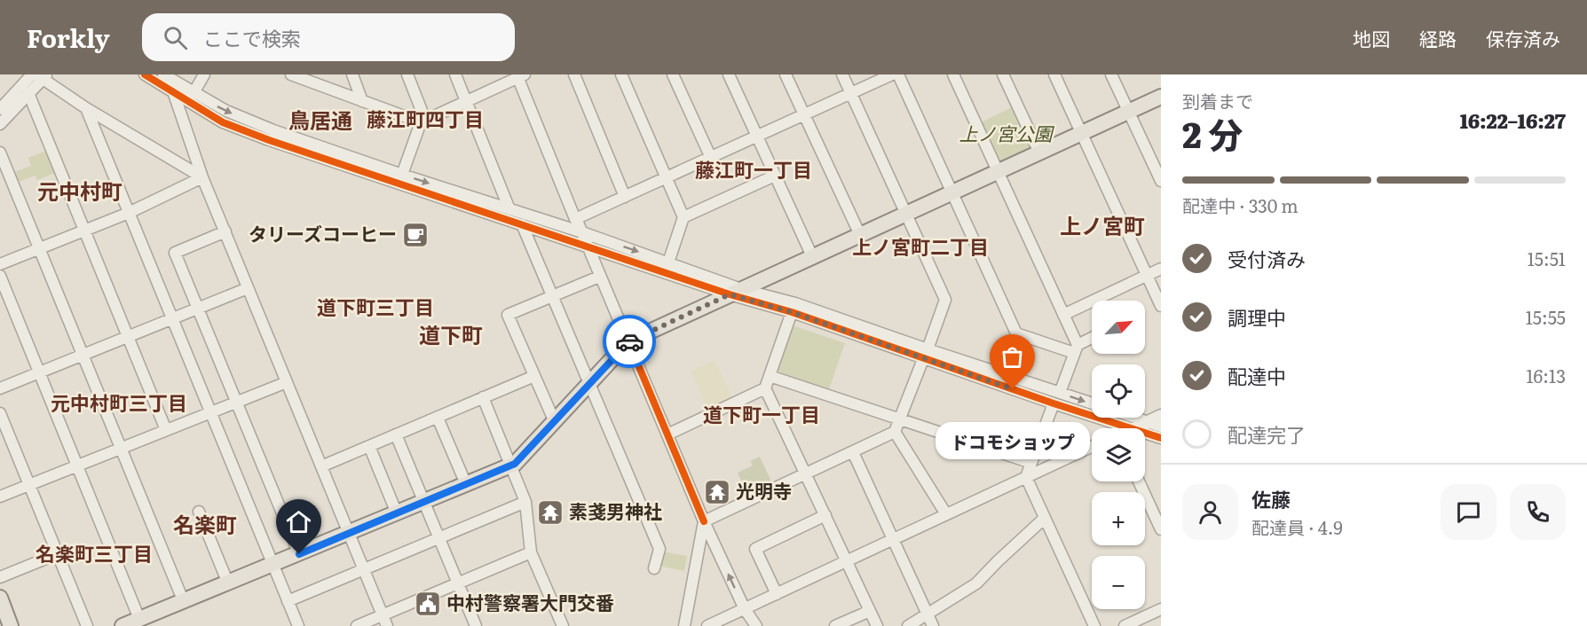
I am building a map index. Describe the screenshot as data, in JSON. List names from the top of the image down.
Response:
{
  "districts": [
    "藤江町四丁目",
    "鳥居通",
    "藤江町一丁目",
    "元中村町",
    "上ノ宮町",
    "上ノ宮町二丁目",
    "道下町三丁目",
    "道下町",
    "元中村町三丁目",
    "道下町一丁目",
    "名楽町",
    "名楽町三丁目"
  ],
  "parks": ["上ノ宮公園"],
  "places": {
    "cafe": ["タリーズコーヒー"],
    "other": ["ドコモショップ"],
    "temple": ["光明寺", "素戔男神社"],
    "public building": ["中村警察署大門交番"]
  },
  "north": "top right",
  "page": {
    "header": "Forkly",
    "search": "ここで検索",
    "nav": ["地図", "経路", "保存済み"],
    "heading": ["2 分", "到着まで", "16:22–16:27"],
    "panel": ["佐藤", "配達員 · 4.9"],
    "bar": "配達中 · 330 m",
    "list": [
      ["受付済み", "15:51"],
      ["調理中", "15:55"],
      ["配達中", "16:13"],
      "配達完了"
    ],
    "map_buttons": ["+", "−"],
    "bubble": "ドコモショップ"
  }
}
